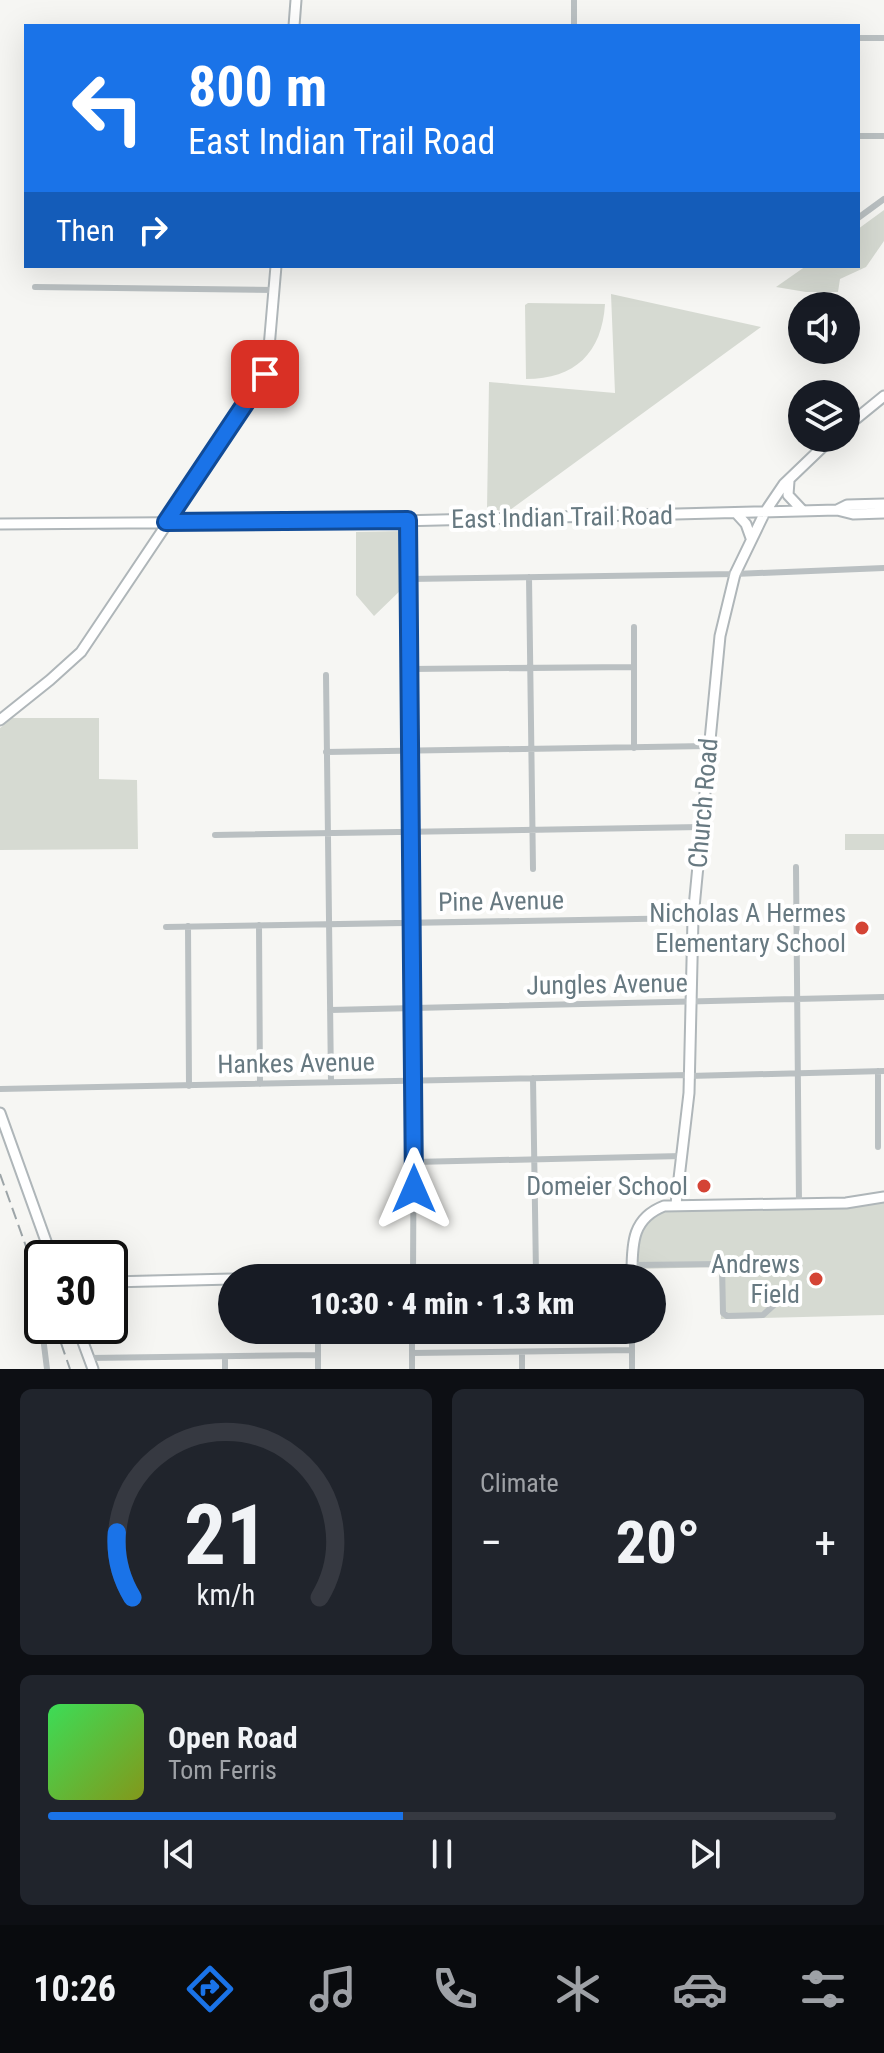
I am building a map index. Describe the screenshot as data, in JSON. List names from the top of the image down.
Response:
{
  "streets": {
    "street": [
      "East Indian Trail Road",
      "Church Road",
      "Pine Avenue",
      "Jungles Avenue",
      "Hankes Avenue"
    ]
  },
  "crossings": [
    ["East Indian Trail Road", "Church Road"],
    ["Church Road", "Pine Avenue"],
    ["Church Road", "Jungles Avenue"],
    ["Church Road", "Hankes Avenue"]
  ],
  "places": ["Nicholas A Hermes Elementary School", "Domeier School", "Andrews Field"],
  "page": {
    "turn": ["800 m", "East Indian Trail Road"],
    "then": "Then",
    "limit": "30",
    "trip": "10:30 · 4 min · 1.3 km",
    "tile": "Climate",
    "heat": ["−", "20°", "+"],
    "song": ["Open Road", "Tom Ferris"],
    "tabs": "10:26",
    "gauge": ["21", "km/h"]
  }
}
